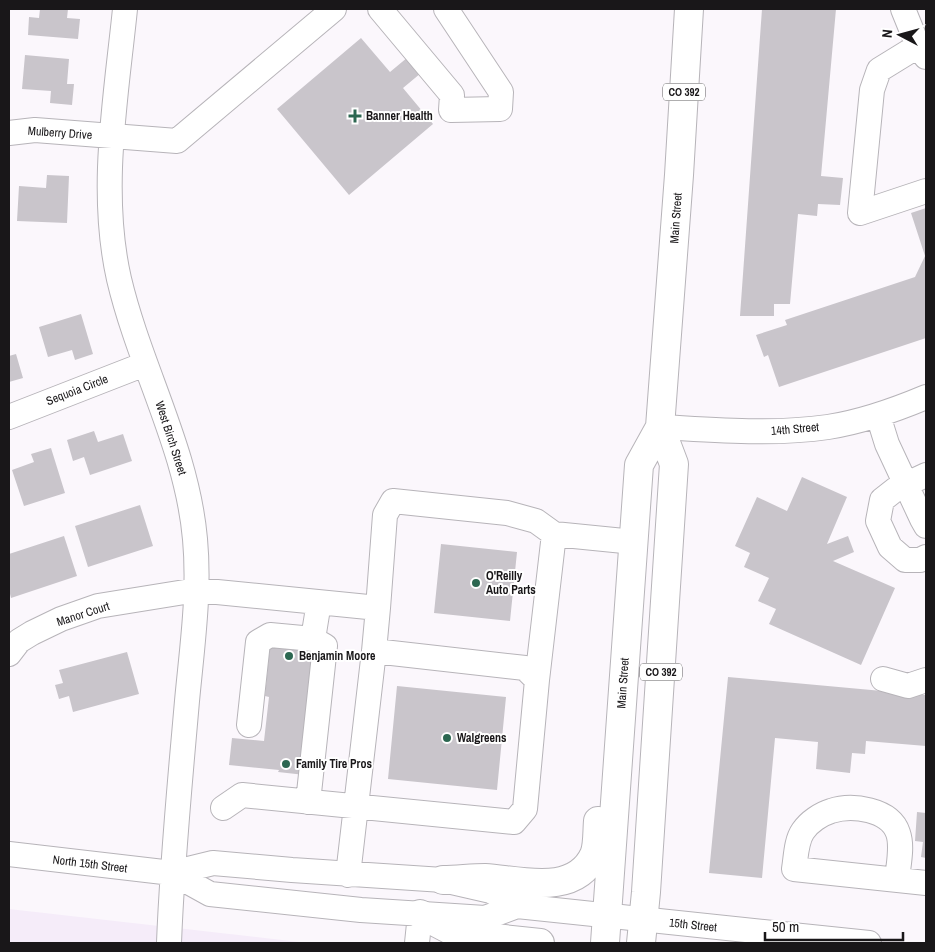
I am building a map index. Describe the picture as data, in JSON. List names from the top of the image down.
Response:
{
  "streets": {
    "main road": ["CO 392", "Main Street"],
    "street": [
      "Mulberry Drive",
      "Sequoia Circle",
      "14th Street",
      "West Birch Street",
      "Manor Court",
      "North 15th Street",
      "15th Street"
    ]
  },
  "crossings": [
    ["Mulberry Drive", "West Birch Street"],
    ["Main Street", "14th Street"],
    ["Main Street", "15th Street"],
    ["Sequoia Circle", "West Birch Street"],
    ["West Birch Street", "Manor Court"],
    ["West Birch Street", "North 15th Street"],
    ["North 15th Street", "15th Street"]
  ],
  "places": {
    "health": ["Banner Health"],
    "other": [
      "O'Reilly Auto Parts",
      "Benjamin Moore",
      "Walgreens",
      "Family Tire Pros"
    ]
  },
  "scale_bar": "50 m",
  "north": "left"
}
